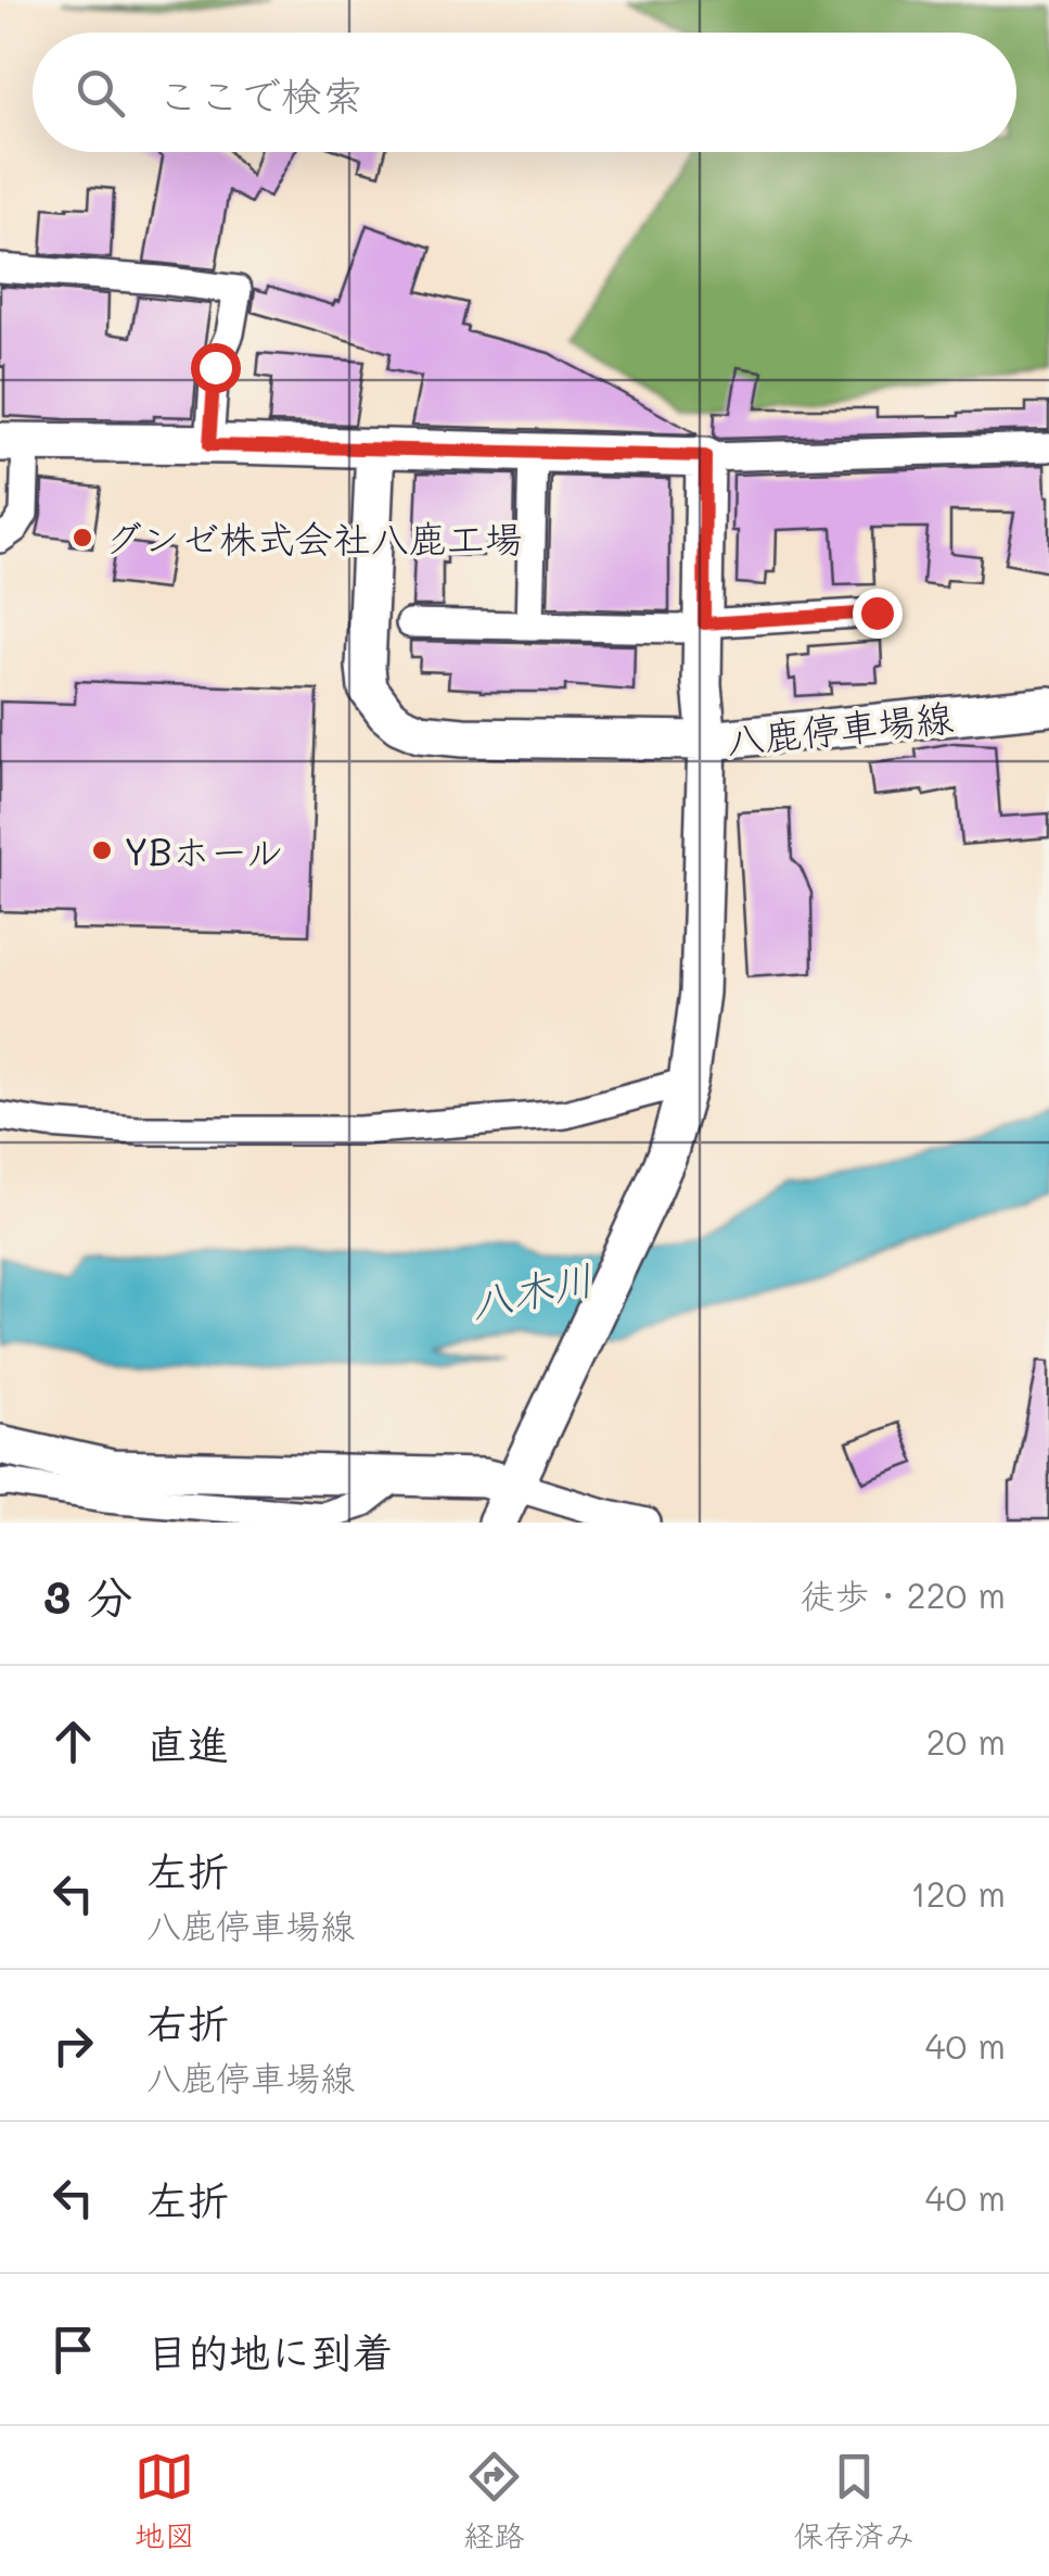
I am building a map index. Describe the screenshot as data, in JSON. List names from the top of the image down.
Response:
{
  "streets": {
    "street": ["八鹿停車場線"]
  },
  "water": ["八木川"],
  "places": ["グンゼ株式会社八鹿工場", "YBホール"],
  "page": {
    "search": "ここで検索",
    "heading": ["3 分", "徒歩 · 220 m"],
    "list": [
      ["直進", "20 m"],
      ["左折", "八鹿停車場線", "120 m"],
      ["右折", "八鹿停車場線", "40 m"],
      ["左折", "40 m"],
      "目的地に到着"
    ],
    "nav": ["地図", "経路", "保存済み"]
  }
}
